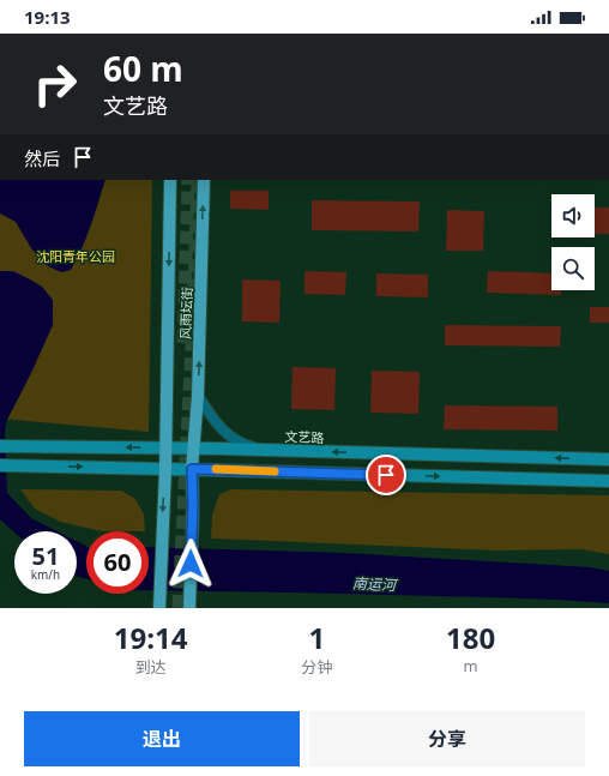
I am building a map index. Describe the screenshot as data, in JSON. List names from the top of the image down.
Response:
{
  "streets": {
    "main road": ["风雨坛街", "文艺路"]
  },
  "crossings": [
    ["风雨坛街", "文艺路"]
  ],
  "water": ["南运河"],
  "parks": ["沈阳青年公园"],
  "page": {
    "status": "19:13",
    "turn": ["60 m", "文艺路"],
    "then": "然后",
    "speed": "51 km/h",
    "limit": "60",
    "eta": [
      "19:14",
      "到达",
      "1",
      "分钟",
      "180",
      "m"
    ],
    "buttons": ["退出", "分享"]
  }
}
